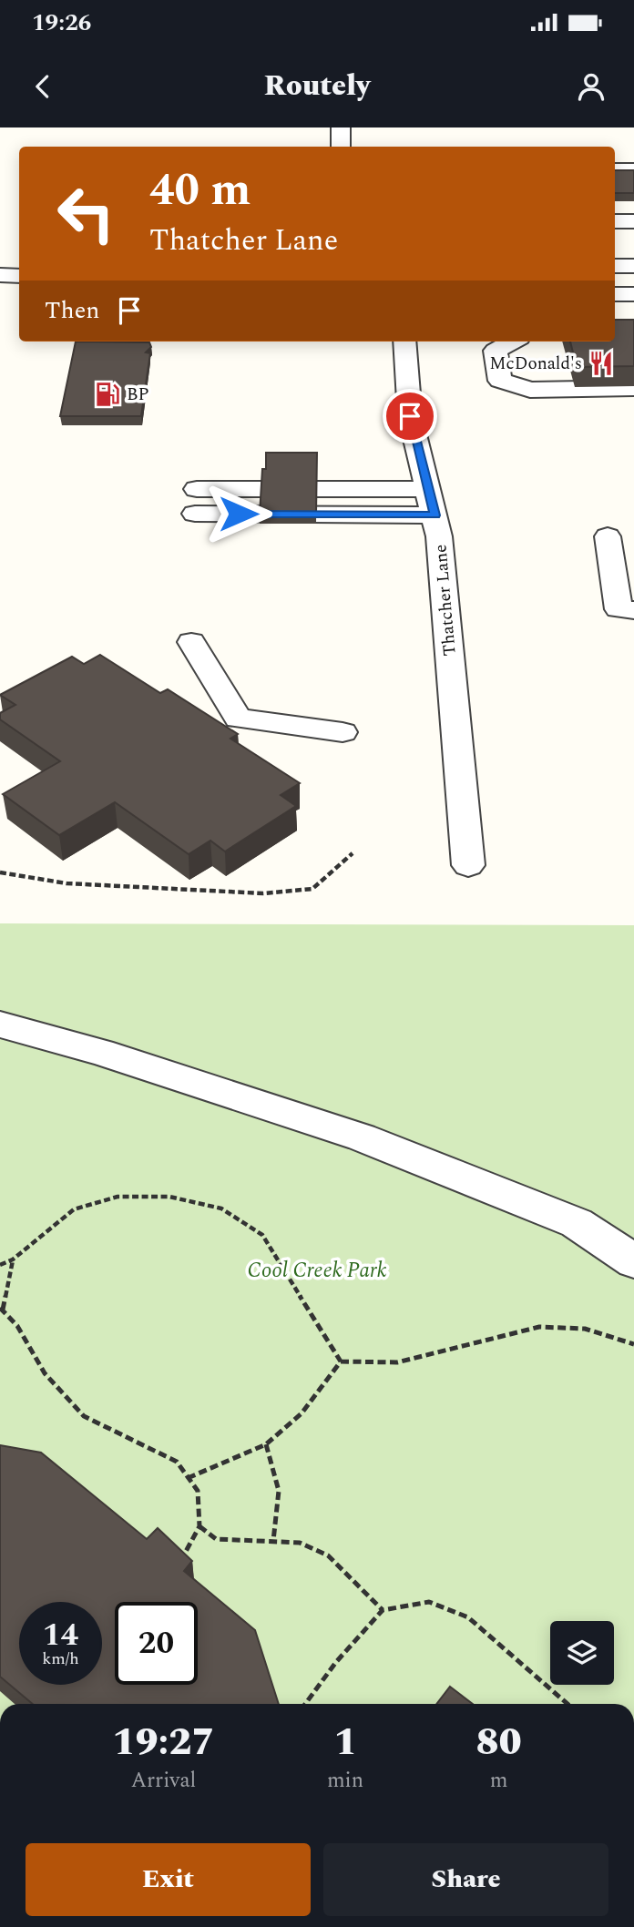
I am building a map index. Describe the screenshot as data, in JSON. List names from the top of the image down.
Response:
{
  "streets": {
    "street": ["Thatcher Lane"]
  },
  "parks": ["Cool Creek Park"],
  "places": {
    "restaurant": ["McDonald's"],
    "fuel station": ["BP"]
  },
  "page": {
    "status": "19:26",
    "header": "Routely",
    "turn": ["40 m", "Thatcher Lane"],
    "then": "Then",
    "speed": "14 km/h",
    "limit": "20",
    "eta": [
      "19:27",
      "Arrival",
      "1",
      "min",
      "80",
      "m"
    ],
    "buttons": ["Exit", "Share"]
  }
}
